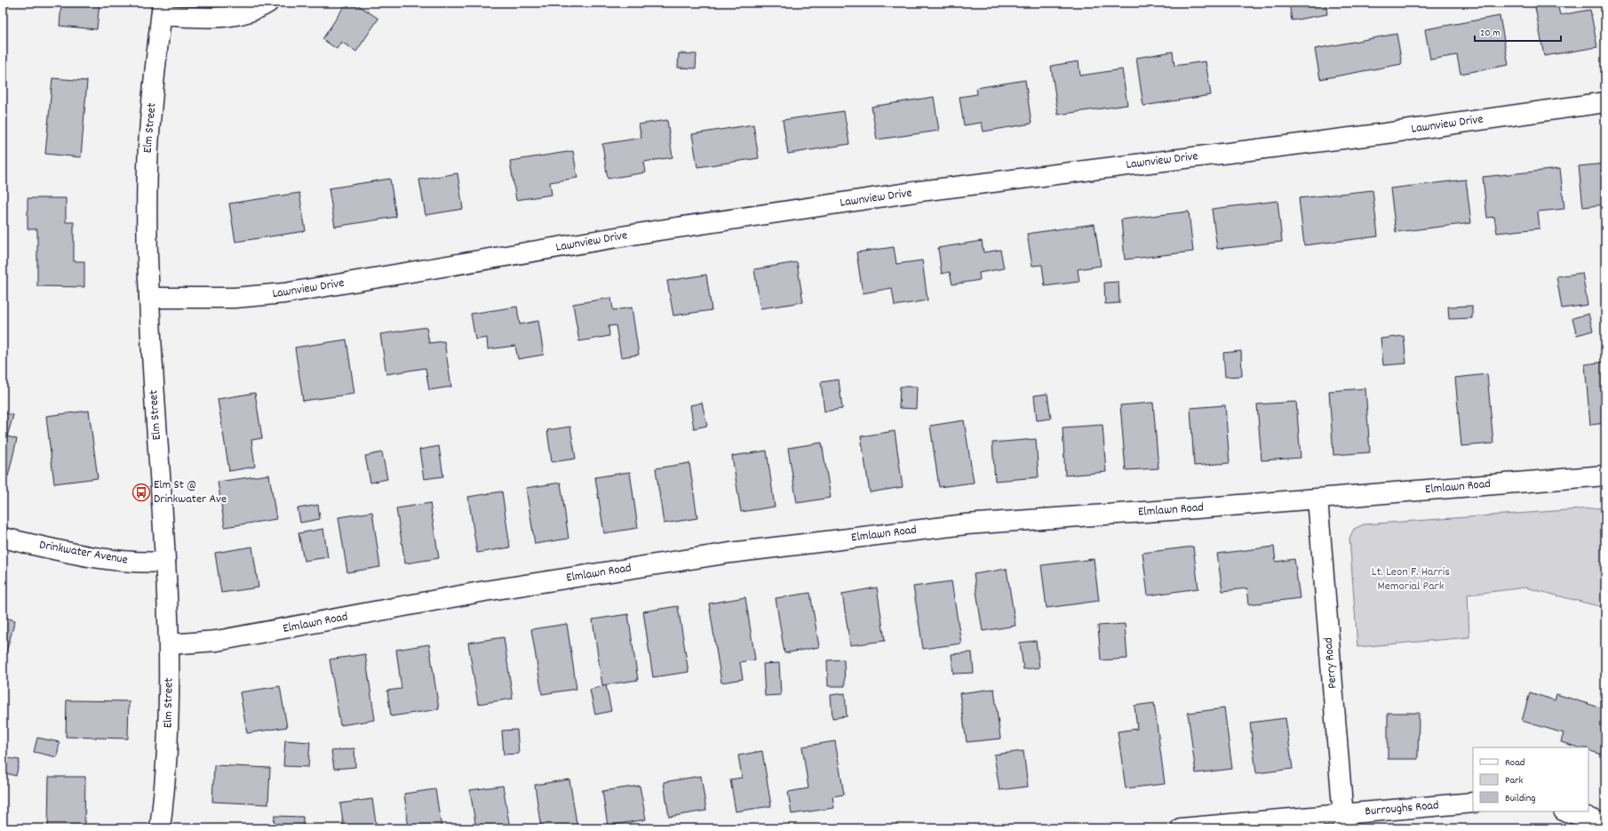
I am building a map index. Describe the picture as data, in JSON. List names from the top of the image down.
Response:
{
  "streets": {
    "street": [
      "Lawnview Drive",
      "Elm Street",
      "Elmlawn Road",
      "Drinkwater Avenue",
      "Perry Road",
      "Burroughs Road"
    ]
  },
  "crossings": [
    ["Lawnview Drive", "Elm Street"],
    ["Elm Street", "Elmlawn Road"],
    ["Elm Street", "Drinkwater Avenue"],
    ["Elmlawn Road", "Perry Road"],
    ["Perry Road", "Burroughs Road"]
  ],
  "parks": ["Lt. Leon F. Harris Memorial Park"],
  "places": {
    "bus stop": ["Elm St @ Drinkwater Ave"]
  },
  "legend": ["Road", "Park", "Building"],
  "scale_bar": "20 m"
}
